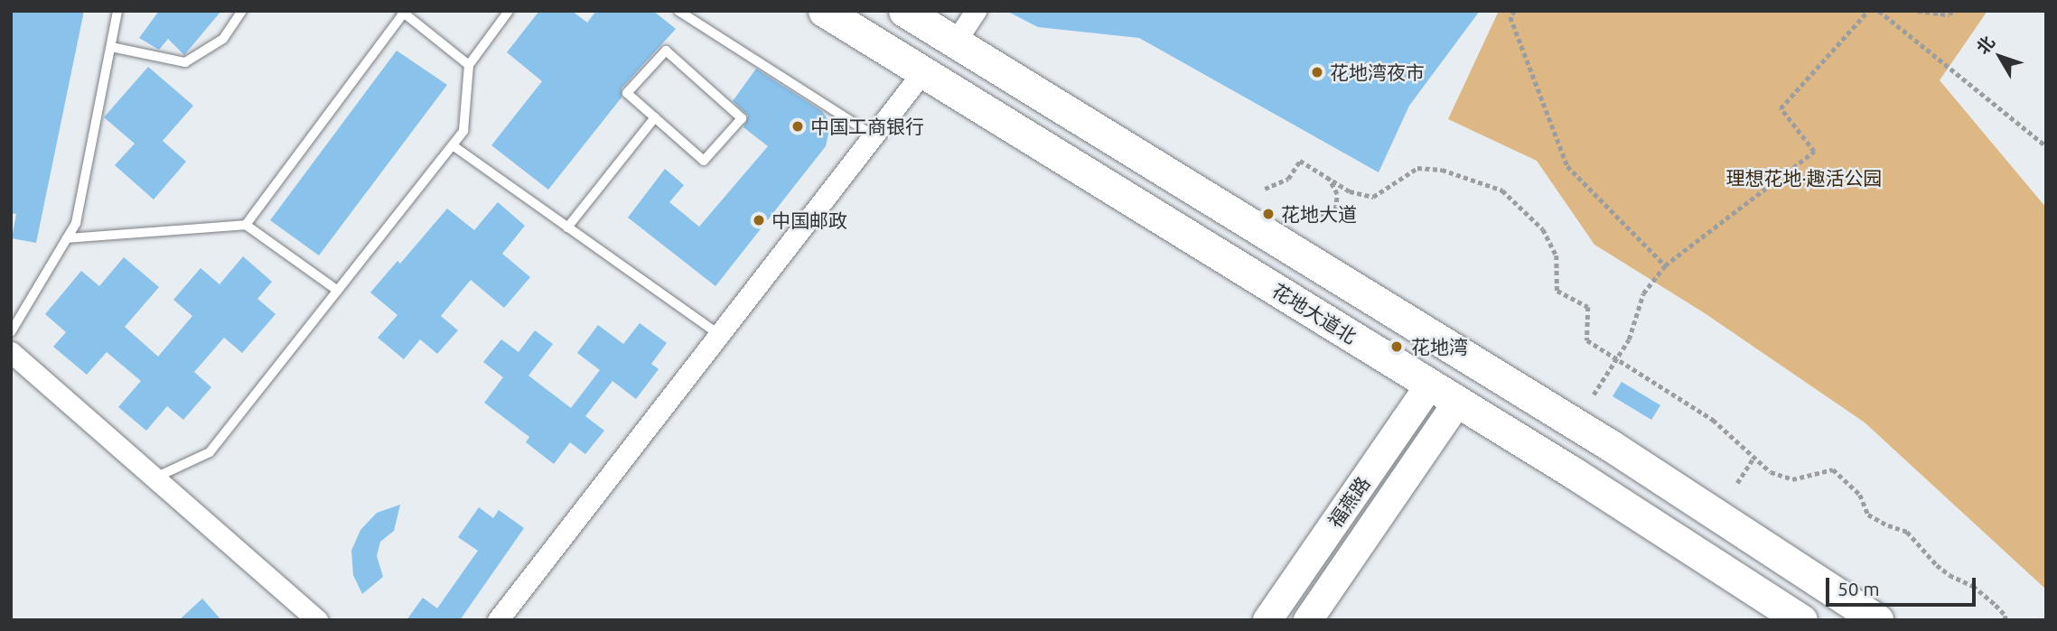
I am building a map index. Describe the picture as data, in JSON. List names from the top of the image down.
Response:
{
  "streets": {
    "main road": ["花地大道北"],
    "street": ["福燕路"]
  },
  "crossings": [
    ["花地大道北", "福燕路"]
  ],
  "parks": ["理想花地·趣活公园"],
  "places": [
    "花地湾夜市",
    "中国工商银行",
    "花地大道",
    "中国邮政",
    "花地湾"
  ],
  "scale_bar": "50 m",
  "north": "top left"
}
